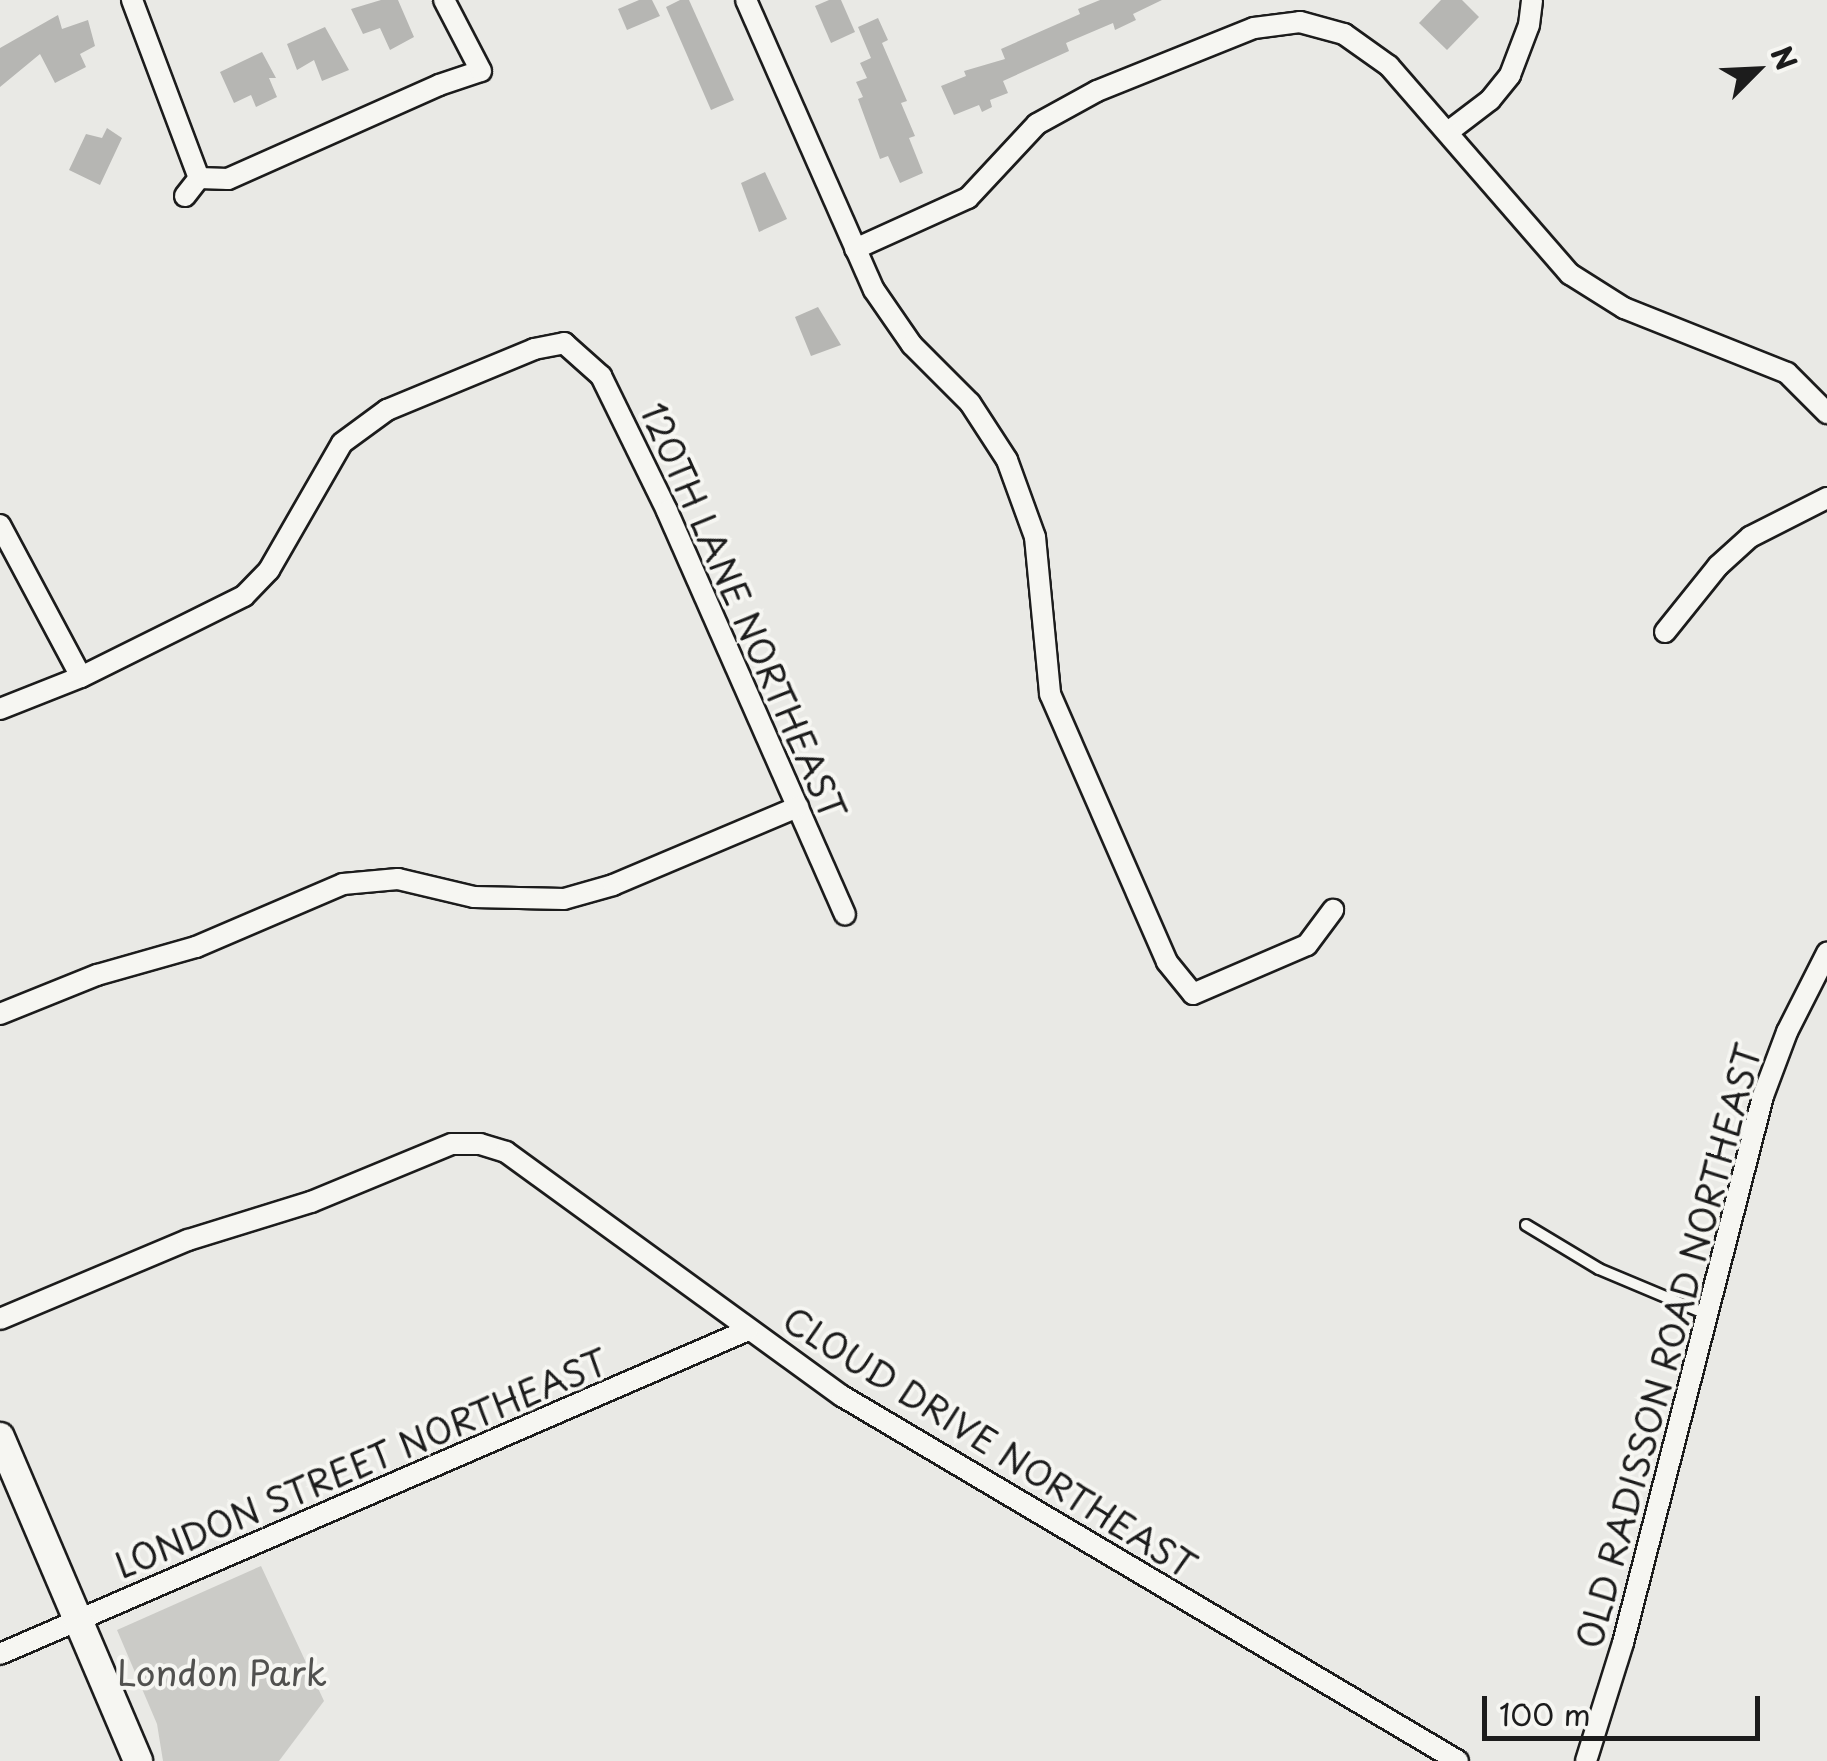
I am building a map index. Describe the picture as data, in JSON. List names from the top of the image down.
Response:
{
  "streets": {
    "street": [
      "120TH LANE NORTHEAST",
      "OLD RADISSON ROAD NORTHEAST",
      "CLOUD DRIVE NORTHEAST",
      "LONDON STREET NORTHEAST"
    ]
  },
  "crossings": [
    ["CLOUD DRIVE NORTHEAST", "LONDON STREET NORTHEAST"]
  ],
  "parks": ["London Park"],
  "scale_bar": "100 m",
  "north": "top right"
}
